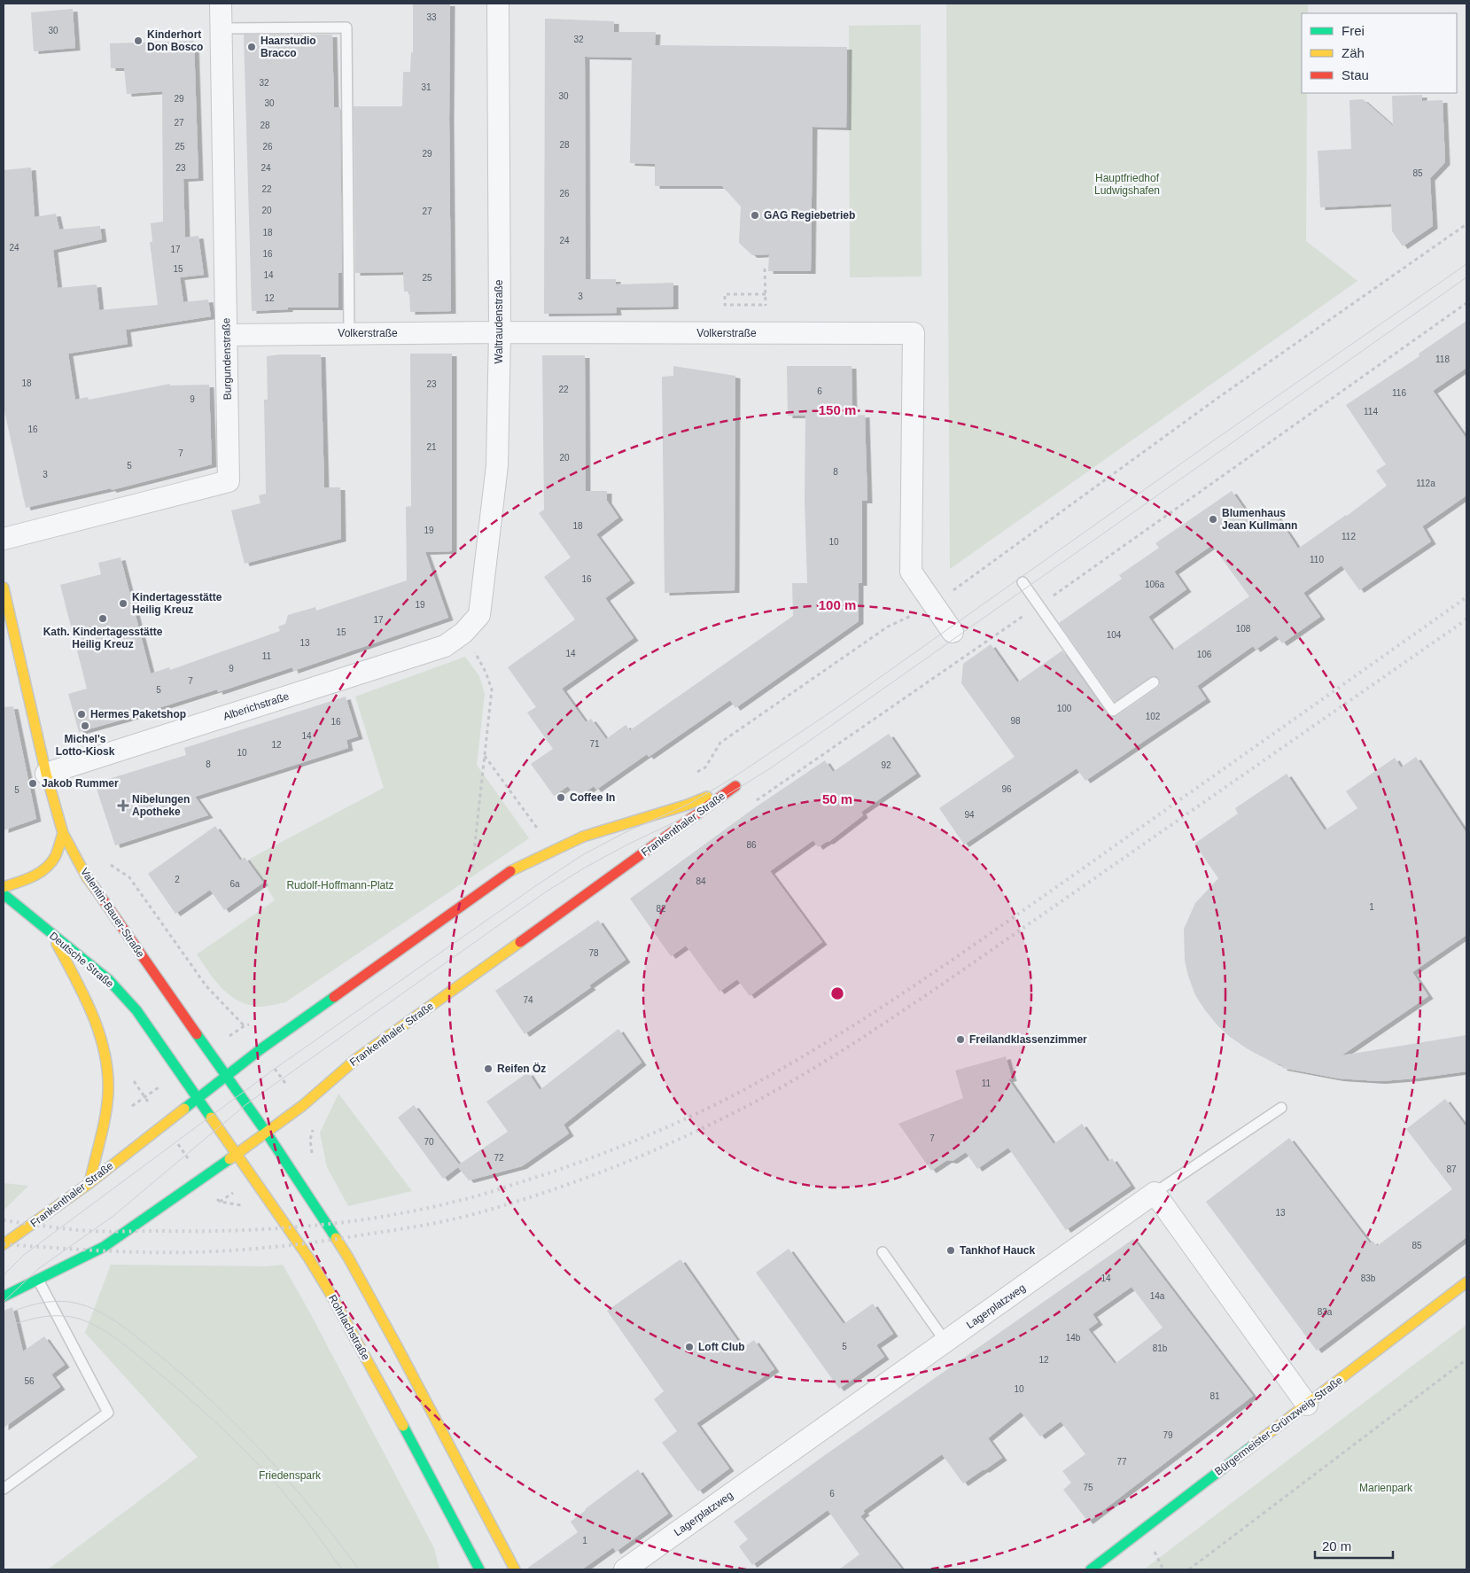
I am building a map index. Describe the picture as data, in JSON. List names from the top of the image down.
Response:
{
  "streets": {
    "street": [
      "Waltraudenstraße",
      "Volkerstraße",
      "Burgundenstraße",
      "Alberichstraße",
      "Frankenthaler Straße",
      "Valentin-Bauer-Straße",
      "Deutsche Straße",
      "Lagerplatzweg",
      "Rohrlachstraße",
      "Bürgermeister-Grünzweig-Straße"
    ]
  },
  "crossings": [
    ["Waltraudenstraße", "Volkerstraße"],
    ["Waltraudenstraße", "Alberichstraße"],
    ["Volkerstraße", "Burgundenstraße"],
    ["Alberichstraße", "Valentin-Bauer-Straße"],
    ["Frankenthaler Straße", "Valentin-Bauer-Straße"],
    ["Frankenthaler Straße", "Deutsche Straße"],
    ["Frankenthaler Straße", "Rohrlachstraße"],
    ["Deutsche Straße", "Rohrlachstraße"]
  ],
  "parks": [
    "Hauptfriedhof Ludwigshafen",
    "Rudolf-Hoffmann-Platz",
    "Friedenspark",
    "Marienpark"
  ],
  "places": {
    "other": [
      "Kinderhort Don Bosco",
      "Haarstudio Bracco",
      "GAG Regiebetrieb",
      "Blumenhaus Jean Kullmann",
      "Kindertagesstätte Heilig Kreuz",
      "Kath. Kindertagesstätte Heilig Kreuz",
      "Hermes Paketshop",
      "Michel's Lotto-Kiosk",
      "Jakob Rummer",
      "Coffee In",
      "Freilandklassenzimmer",
      "Reifen Öz",
      "Tankhof Hauck",
      "Loft Club"
    ],
    "health": ["Nibelungen Apotheke"]
  },
  "house_numbers": [
    "33",
    "30",
    "32",
    "32",
    "31",
    "30",
    "29",
    "30",
    "27",
    "28",
    "28",
    "25",
    "26",
    "29",
    "23",
    "24",
    "85",
    "22",
    "26",
    "20",
    "27",
    "18",
    "24",
    "24",
    "17",
    "16",
    "15",
    "14",
    "25",
    "3",
    "12",
    "118",
    "18",
    "23",
    "22",
    "6",
    "116",
    "9",
    "114",
    "16",
    "21",
    "7",
    "20",
    "5",
    "8",
    "3",
    "112a",
    "18",
    "19",
    "112",
    "10",
    "110",
    "16",
    "106a",
    "19",
    "17",
    "108",
    "15",
    "104",
    "13",
    "14",
    "106",
    "11",
    "9",
    "7",
    "5",
    "100",
    "102",
    "98",
    "16",
    "14",
    "71",
    "12",
    "10",
    "8",
    "92",
    "96",
    "5",
    "94",
    "86",
    "2",
    "84",
    "6a",
    "1",
    "82",
    "78",
    "74",
    "11",
    "7",
    "70",
    "72",
    "87",
    "13",
    "85",
    "14",
    "83b",
    "14a",
    "83a",
    "14b",
    "5",
    "81b",
    "12",
    "56",
    "10",
    "81",
    "79",
    "77",
    "75",
    "6",
    "1"
  ],
  "legend": ["Frei", "Zäh", "Stau"],
  "scale_bar": "20 m",
  "rings": ["150 m", "100 m", "50 m"]
}
